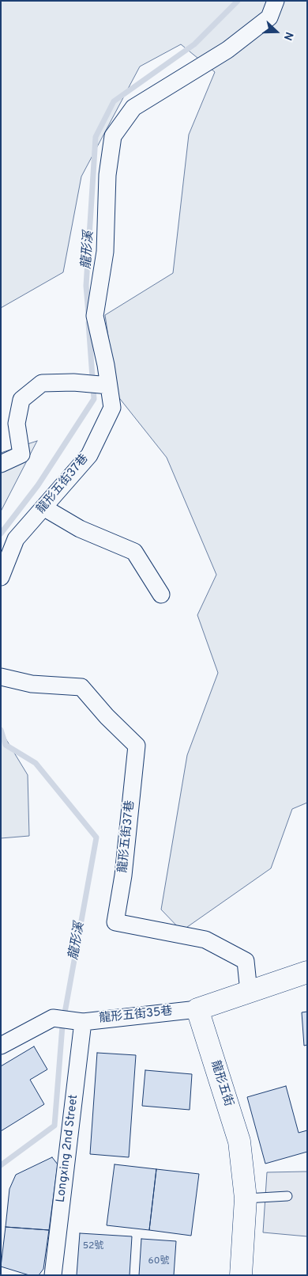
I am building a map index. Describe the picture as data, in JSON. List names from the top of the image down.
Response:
{
  "streets": {
    "street": [
      "龍形五街37巷",
      "龍形五街35巷",
      "龍形五街",
      "Longxing 2nd Street"
    ]
  },
  "crossings": [
    ["龍形五街35巷", "龍形五街"],
    ["龍形五街35巷", "Longxing 2nd Street"]
  ],
  "water": ["龍形溪"],
  "house_numbers": ["52號", "60號"],
  "north": "right"
}
